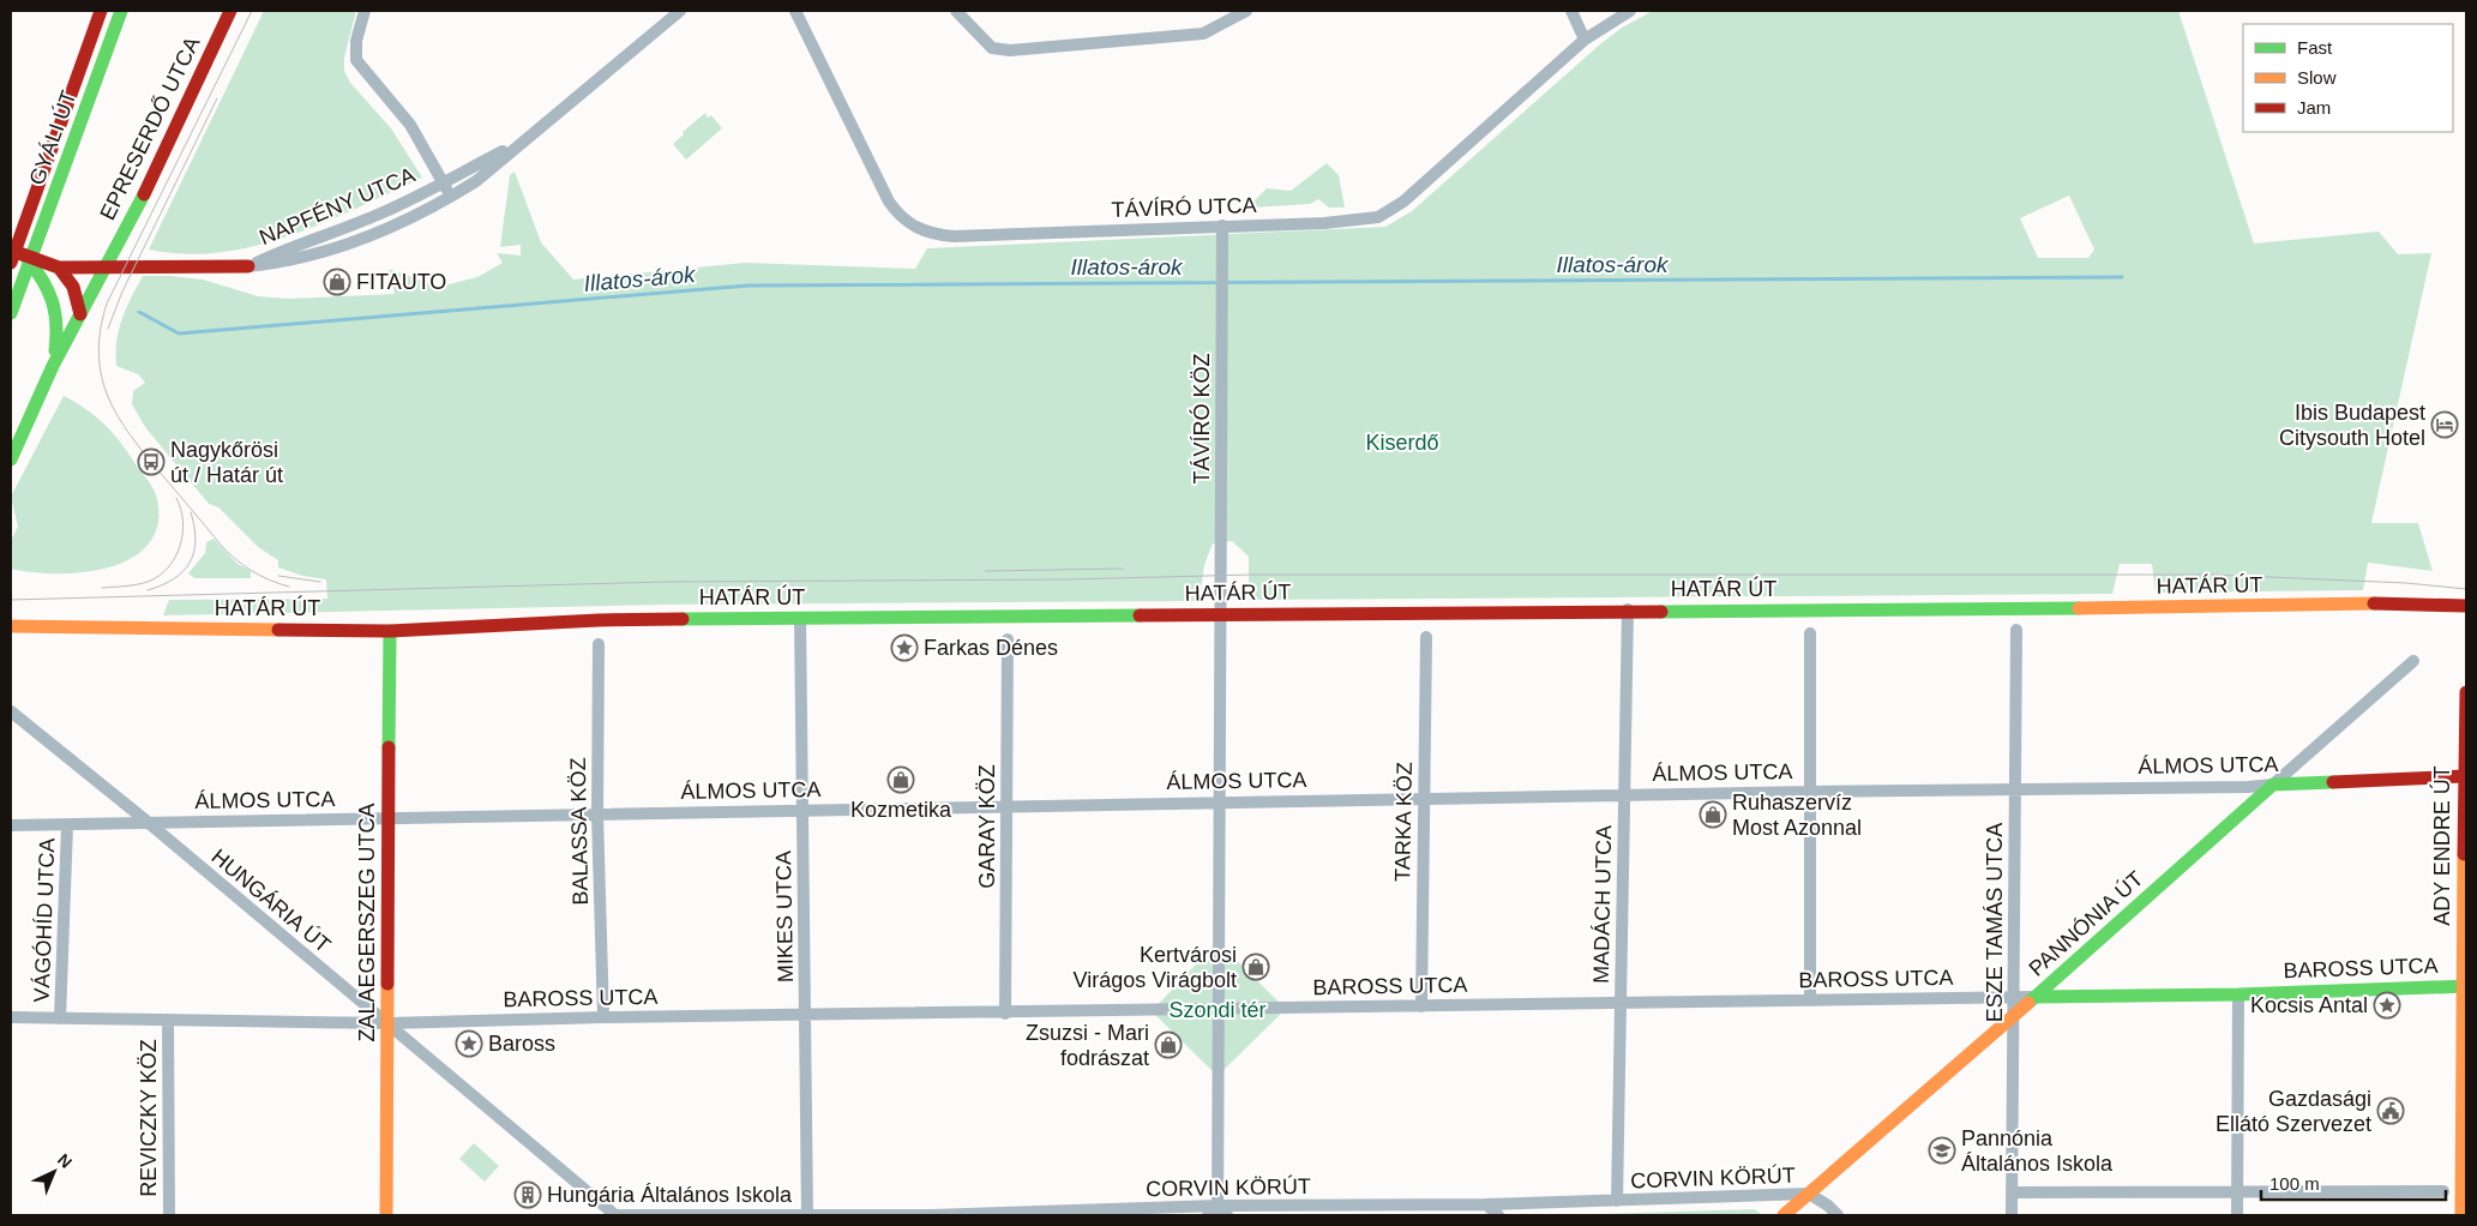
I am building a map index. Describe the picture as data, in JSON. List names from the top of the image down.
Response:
{
  "streets": {
    "street": [
      "EPRESERDŐ UTCA",
      "GYÁLI ÚT",
      "NAPFÉNY UTCA",
      "TÁVÍRÓ UTCA",
      "TÁVÍRÓ KÖZ",
      "HATÁR ÚT",
      "ÁLMOS UTCA",
      "TARKA KÖZ",
      "GARAY KÖZ",
      "BALASSA KÖZ",
      "ADY ENDRE ÚT",
      "HUNGÁRIA ÚT",
      "MADÁCH UTCA",
      "MIKES UTCA",
      "VÁGÓHÍD UTCA",
      "ZALAEGERSZEG UTCA",
      "ESZE TAMÁS UTCA",
      "PANNÓNIA ÚT",
      "BAROSS UTCA",
      "REVICZKY KÖZ",
      "CORVIN KÖRÚT"
    ]
  },
  "crossings": [
    ["TÁVÍRÓ UTCA", "TÁVÍRÓ KÖZ"],
    ["TÁVÍRÓ KÖZ", "HATÁR ÚT"],
    ["TÁVÍRÓ KÖZ", "ÁLMOS UTCA"],
    ["TÁVÍRÓ KÖZ", "BAROSS UTCA"],
    ["HATÁR ÚT", "MADÁCH UTCA"],
    ["HATÁR ÚT", "MIKES UTCA"],
    ["HATÁR ÚT", "ZALAEGERSZEG UTCA"],
    ["ÁLMOS UTCA", "TARKA KÖZ"],
    ["ÁLMOS UTCA", "GARAY KÖZ"],
    ["ÁLMOS UTCA", "BALASSA KÖZ"],
    ["ÁLMOS UTCA", "ADY ENDRE ÚT"],
    ["ÁLMOS UTCA", "HUNGÁRIA ÚT"],
    ["ÁLMOS UTCA", "MADÁCH UTCA"],
    ["ÁLMOS UTCA", "MIKES UTCA"],
    ["ÁLMOS UTCA", "VÁGÓHÍD UTCA"],
    ["ÁLMOS UTCA", "ZALAEGERSZEG UTCA"],
    ["ÁLMOS UTCA", "ESZE TAMÁS UTCA"],
    ["ÁLMOS UTCA", "PANNÓNIA ÚT"],
    ["TARKA KÖZ", "BAROSS UTCA"],
    ["GARAY KÖZ", "BAROSS UTCA"],
    ["BALASSA KÖZ", "BAROSS UTCA"],
    ["ADY ENDRE ÚT", "BAROSS UTCA"],
    ["HUNGÁRIA ÚT", "ZALAEGERSZEG UTCA"],
    ["HUNGÁRIA ÚT", "BAROSS UTCA"],
    ["HUNGÁRIA ÚT", "CORVIN KÖRÚT"],
    ["MADÁCH UTCA", "BAROSS UTCA"],
    ["MADÁCH UTCA", "CORVIN KÖRÚT"],
    ["MIKES UTCA", "BAROSS UTCA"],
    ["MIKES UTCA", "CORVIN KÖRÚT"],
    ["VÁGÓHÍD UTCA", "BAROSS UTCA"],
    ["ZALAEGERSZEG UTCA", "BAROSS UTCA"],
    ["ESZE TAMÁS UTCA", "PANNÓNIA ÚT"],
    ["ESZE TAMÁS UTCA", "BAROSS UTCA"],
    ["PANNÓNIA ÚT", "BAROSS UTCA"],
    ["PANNÓNIA ÚT", "CORVIN KÖRÚT"],
    ["BAROSS UTCA", "REVICZKY KÖZ"]
  ],
  "water": ["Illatos-árok"],
  "parks": ["Kiserdő", "Szondi tér"],
  "places": {
    "shop": [
      "FITAUTO",
      "Kozmetika",
      "Ruhaszervíz Most Azonnal",
      "Kertvárosi Virágos Virágbolt",
      "Zsuzsi - Mari fodrászat"
    ],
    "hotel": ["Ibis Budapest Citysouth Hotel"],
    "bus stop": ["Nagykőrösi út / Határ út"],
    "place": ["Farkas Dénes", "Kocsis Antal", "Baross"],
    "public building": ["Gazdasági Ellátó Szervezet"],
    "school or university": ["Pannónia Általános Iskola"],
    "building": ["Hungária Általános Iskola"]
  },
  "legend": ["Fast", "Slow", "Jam"],
  "scale_bar": "100 m",
  "north": "top right"
}
